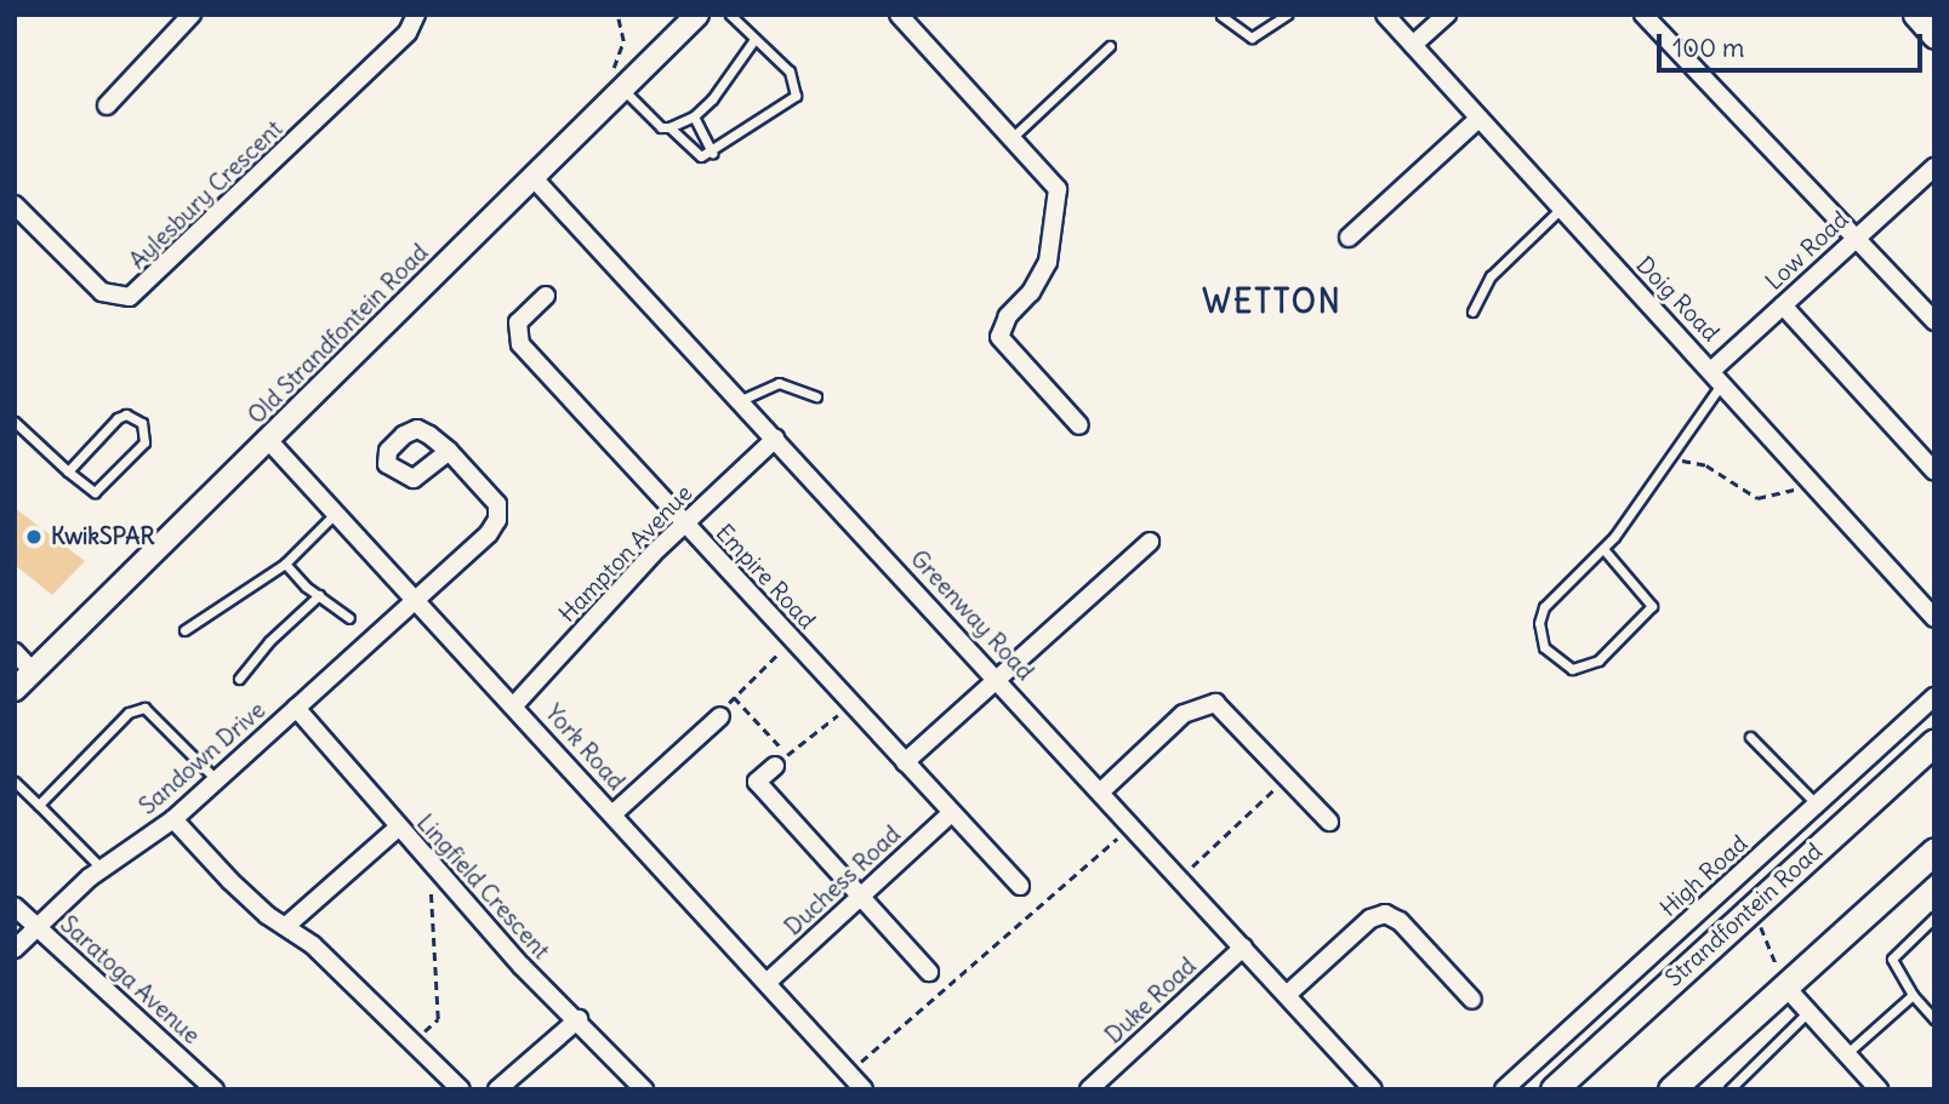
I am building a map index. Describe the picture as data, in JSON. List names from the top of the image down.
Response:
{
  "streets": {
    "main road": ["Strandfontein Road"],
    "street": [
      "Aylesbury Crescent",
      "Low Road",
      "Doig Road",
      "Old Strandfontein Road",
      "Hampton Avenue",
      "Empire Road",
      "Greenway Road",
      "York Road",
      "Sandown Drive",
      "High Road",
      "Duchess Road",
      "Lingfield Crescent",
      "Saratoga Avenue",
      "Duke Road"
    ]
  },
  "crossings": [
    ["Low Road", "Doig Road"],
    ["Old Strandfontein Road", "Greenway Road"],
    ["Old Strandfontein Road", "York Road"],
    ["Hampton Avenue", "Empire Road"],
    ["Hampton Avenue", "Greenway Road"],
    ["Hampton Avenue", "York Road"],
    ["Empire Road", "Duchess Road"],
    ["Greenway Road", "Duke Road"],
    ["York Road", "Sandown Drive"],
    ["York Road", "Duchess Road"],
    ["Sandown Drive", "Lingfield Crescent"],
    ["Sandown Drive", "Saratoga Avenue"]
  ],
  "districts": ["WETTON"],
  "places": ["KwikSPAR"],
  "scale_bar": "100 m"
}
